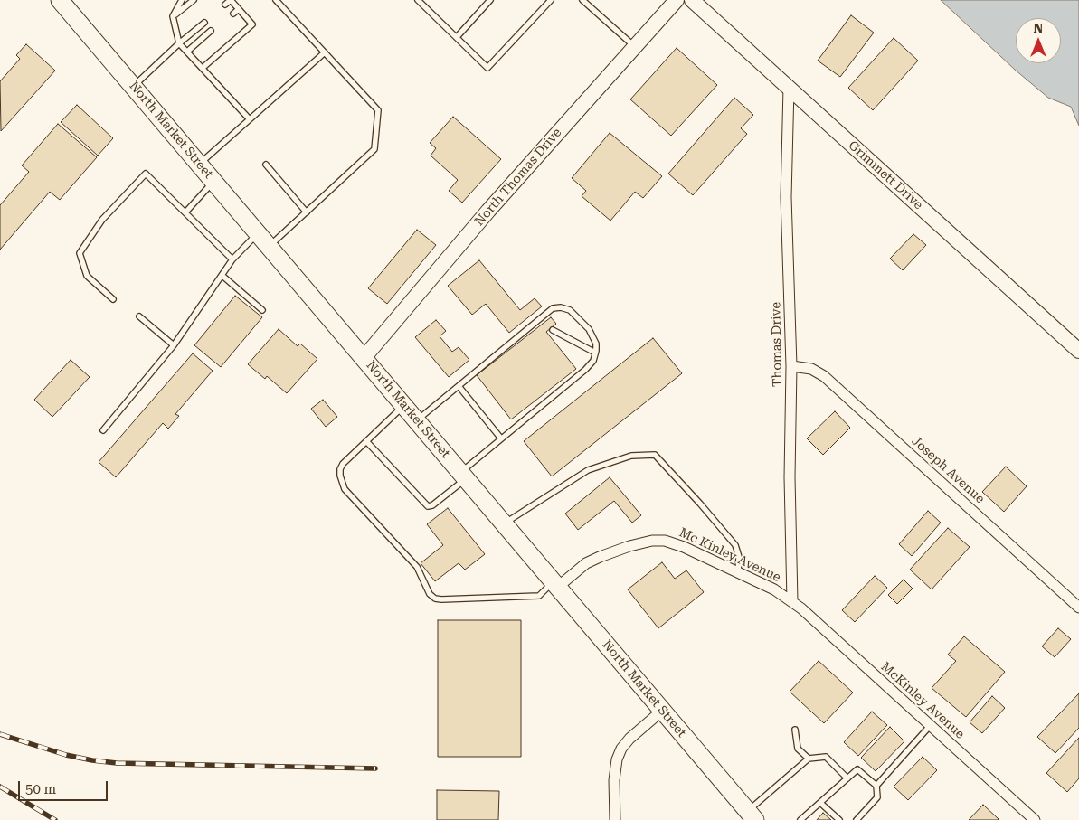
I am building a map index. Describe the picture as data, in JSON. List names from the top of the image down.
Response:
{
  "streets": {
    "main road": ["North Market Street", "Grimmett Drive", "North Thomas Drive"],
    "street": [
      "Thomas Drive",
      "Joseph Avenue",
      "Mc Kinley Avenue",
      "McKinley Avenue"
    ]
  },
  "crossings": [
    ["North Market Street", "North Thomas Drive"],
    ["North Market Street", "Mc Kinley Avenue"],
    ["Grimmett Drive", "Thomas Drive"],
    ["Thomas Drive", "Joseph Avenue"],
    ["Thomas Drive", "Mc Kinley Avenue"],
    ["Thomas Drive", "McKinley Avenue"],
    ["Mc Kinley Avenue", "McKinley Avenue"]
  ],
  "scale_bar": "50 m",
  "north": "top"
}
